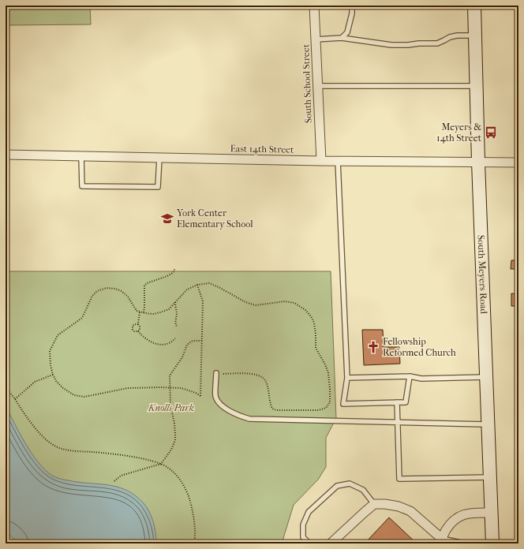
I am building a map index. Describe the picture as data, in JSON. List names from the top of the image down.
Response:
{
  "streets": {
    "street": ["South School Street", "East 14th Street", "South Meyers Road"]
  },
  "crossings": [
    ["South School Street", "East 14th Street"],
    ["East 14th Street", "South Meyers Road"]
  ],
  "parks": ["Knolls Park"],
  "places": {
    "bus stop": ["Meyers & 14th Street"],
    "school or university": ["York Center Elementary School"],
    "church": ["Fellowship Reformed Church"]
  }
}
